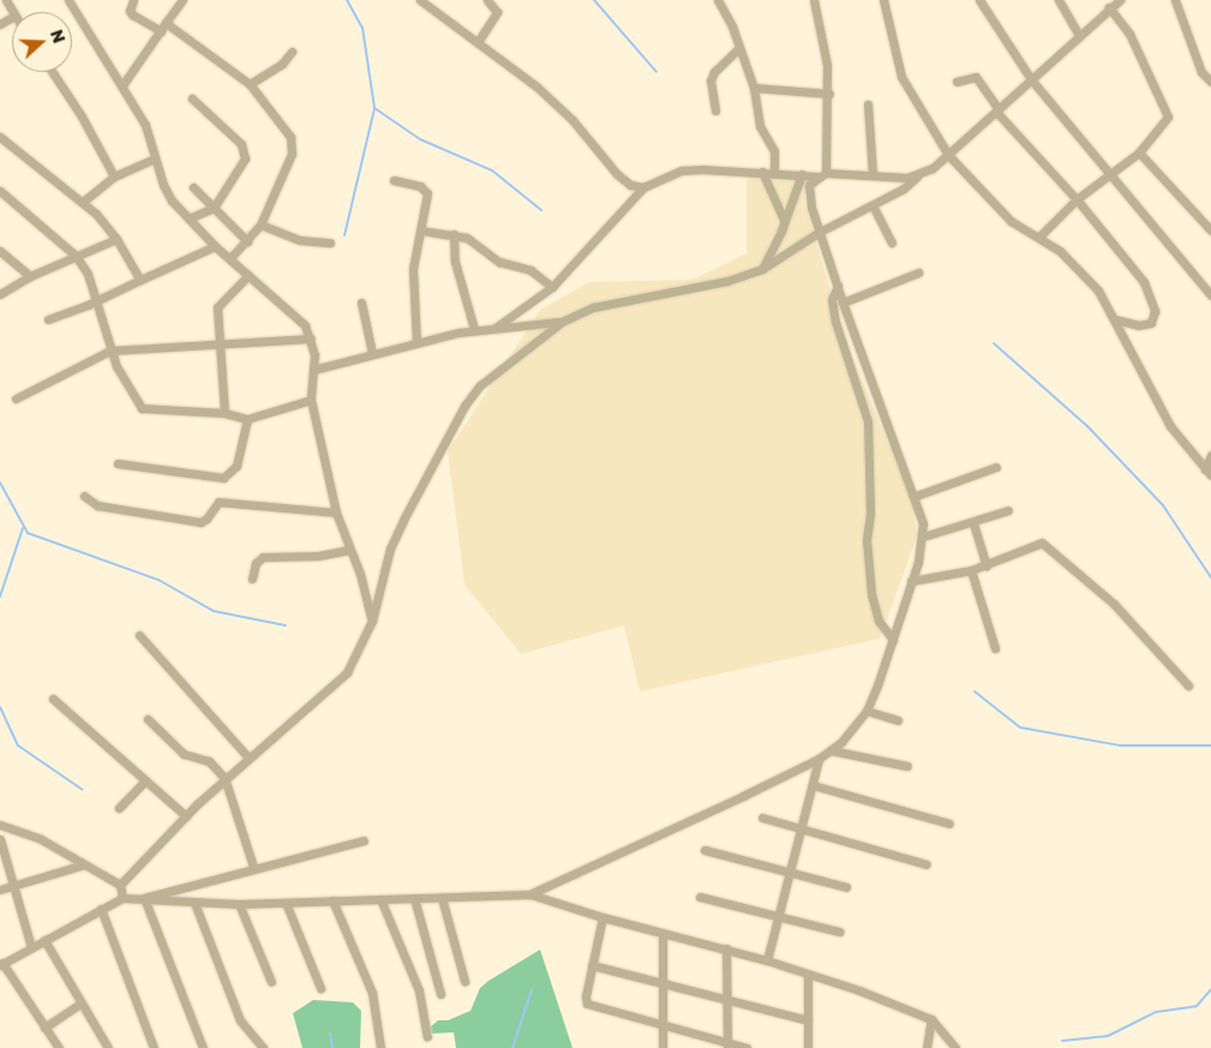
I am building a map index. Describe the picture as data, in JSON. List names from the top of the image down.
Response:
{
  "north": "right"
}
